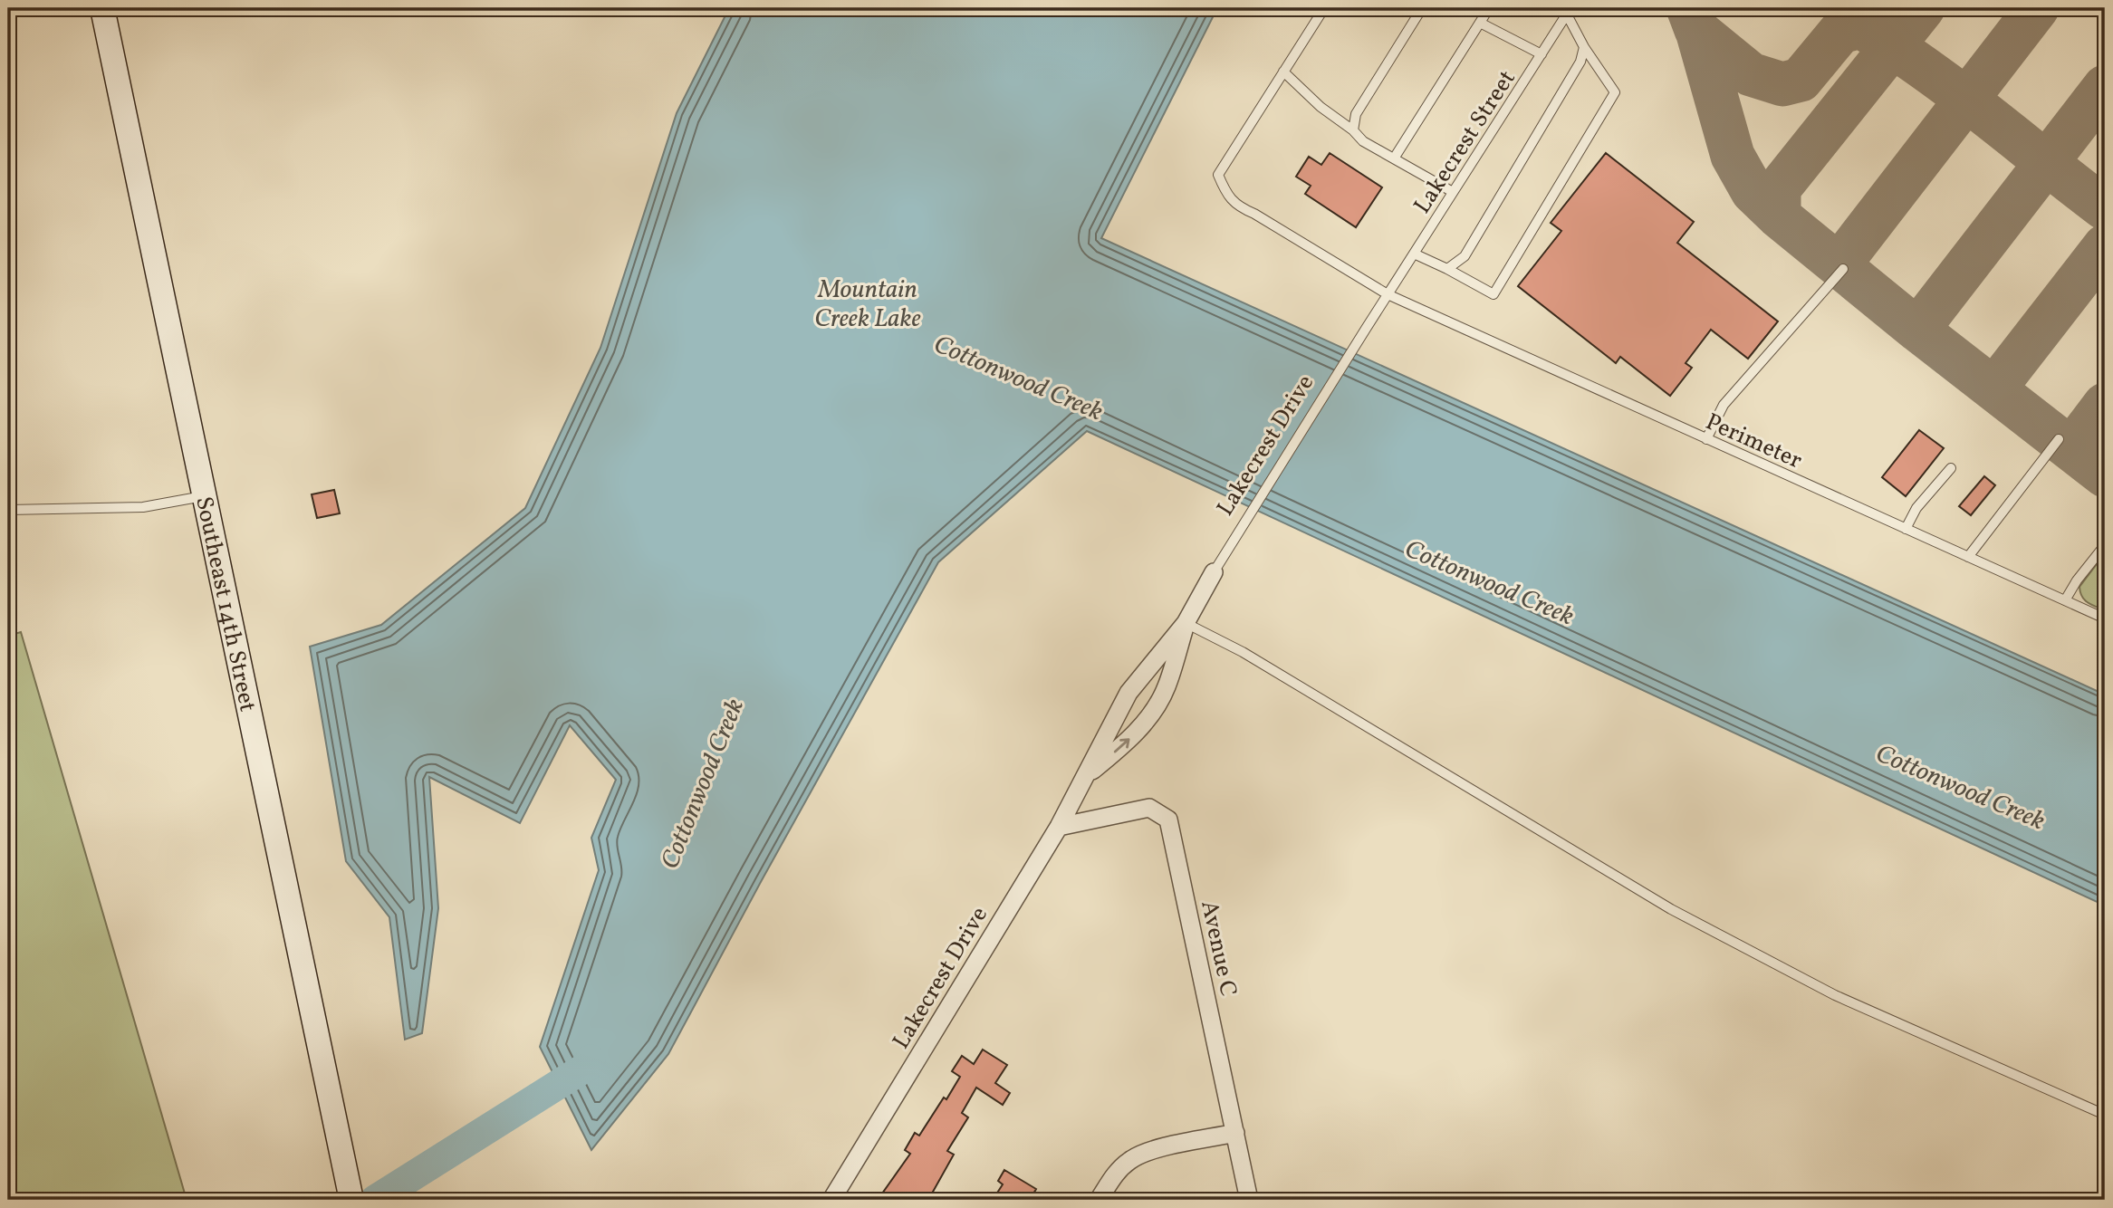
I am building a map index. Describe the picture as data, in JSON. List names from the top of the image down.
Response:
{
  "streets": {
    "street": ["Lakecrest Drive", "Southeast 14th Street", "Avenue C"],
    "lane": ["Lakecrest Street", "Perimeter"]
  },
  "crossings": [
    ["Lakecrest Street", "Perimeter"],
    ["Lakecrest Street", "Lakecrest Drive"],
    ["Perimeter", "Lakecrest Drive"],
    ["Lakecrest Drive", "Avenue C"]
  ],
  "water": ["Mountain Creek Lake", "Cottonwood Creek"]
}
